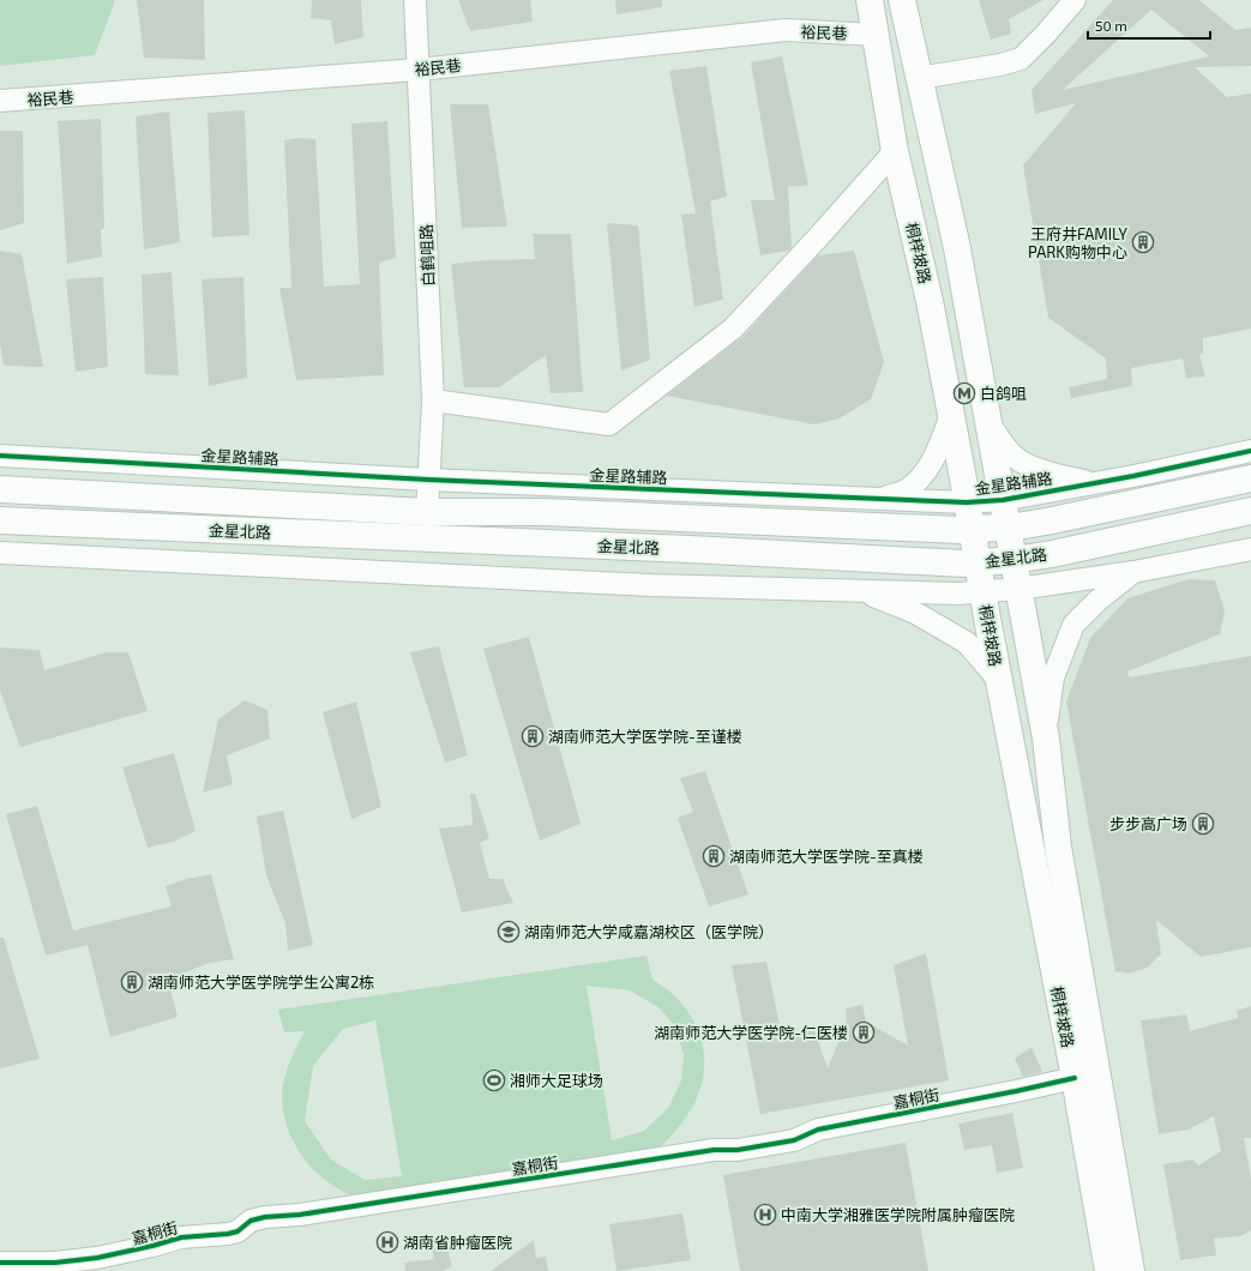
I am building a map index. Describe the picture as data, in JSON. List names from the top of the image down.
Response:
{
  "streets": {
    "main road": ["桐梓坡路", "金星北路"],
    "street": [
      "裕民巷",
      "白鹤咀路",
      "金星路辅路",
      "嘉桐街"
    ]
  },
  "crossings": [
    ["裕民巷", "桐梓坡路"],
    ["裕民巷", "白鹤咀路"],
    ["桐梓坡路", "金星路辅路"],
    ["桐梓坡路", "金星北路"],
    ["桐梓坡路", "嘉桐街"],
    ["白鹤咀路", "金星路辅路"],
    ["白鹤咀路", "金星北路"]
  ],
  "places": {
    "building": [
      "王府井FAMILY PARK购物中心",
      "湖南师范大学医学院-至谨楼",
      "步步高广场",
      "湖南师范大学医学院-至真楼",
      "湖南师范大学医学院学生公寓2栋",
      "湖南师范大学医学院-仁医楼"
    ],
    "metro station": ["白鸽咀"],
    "school or university": ["湖南师范大学咸嘉湖校区（医学院）"],
    "sports": ["湘师大足球场"],
    "hospital": ["中南大学湘雅医学院附属肿瘤医院", "湖南省肿瘤医院"]
  },
  "scale_bar": "50 m"
}
